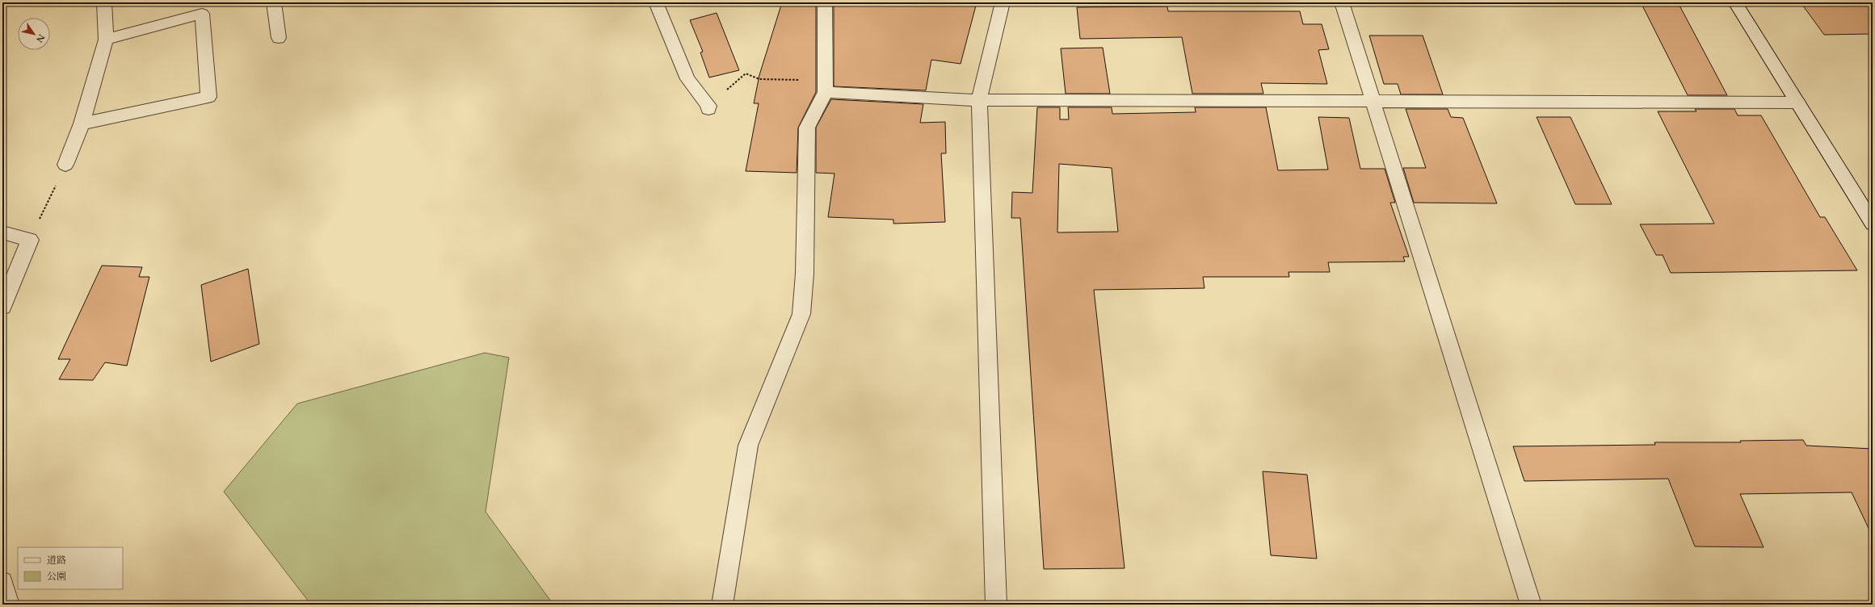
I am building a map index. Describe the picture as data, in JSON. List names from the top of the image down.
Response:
{
  "legend": ["道路", "公園"],
  "north": "bottom right"
}
